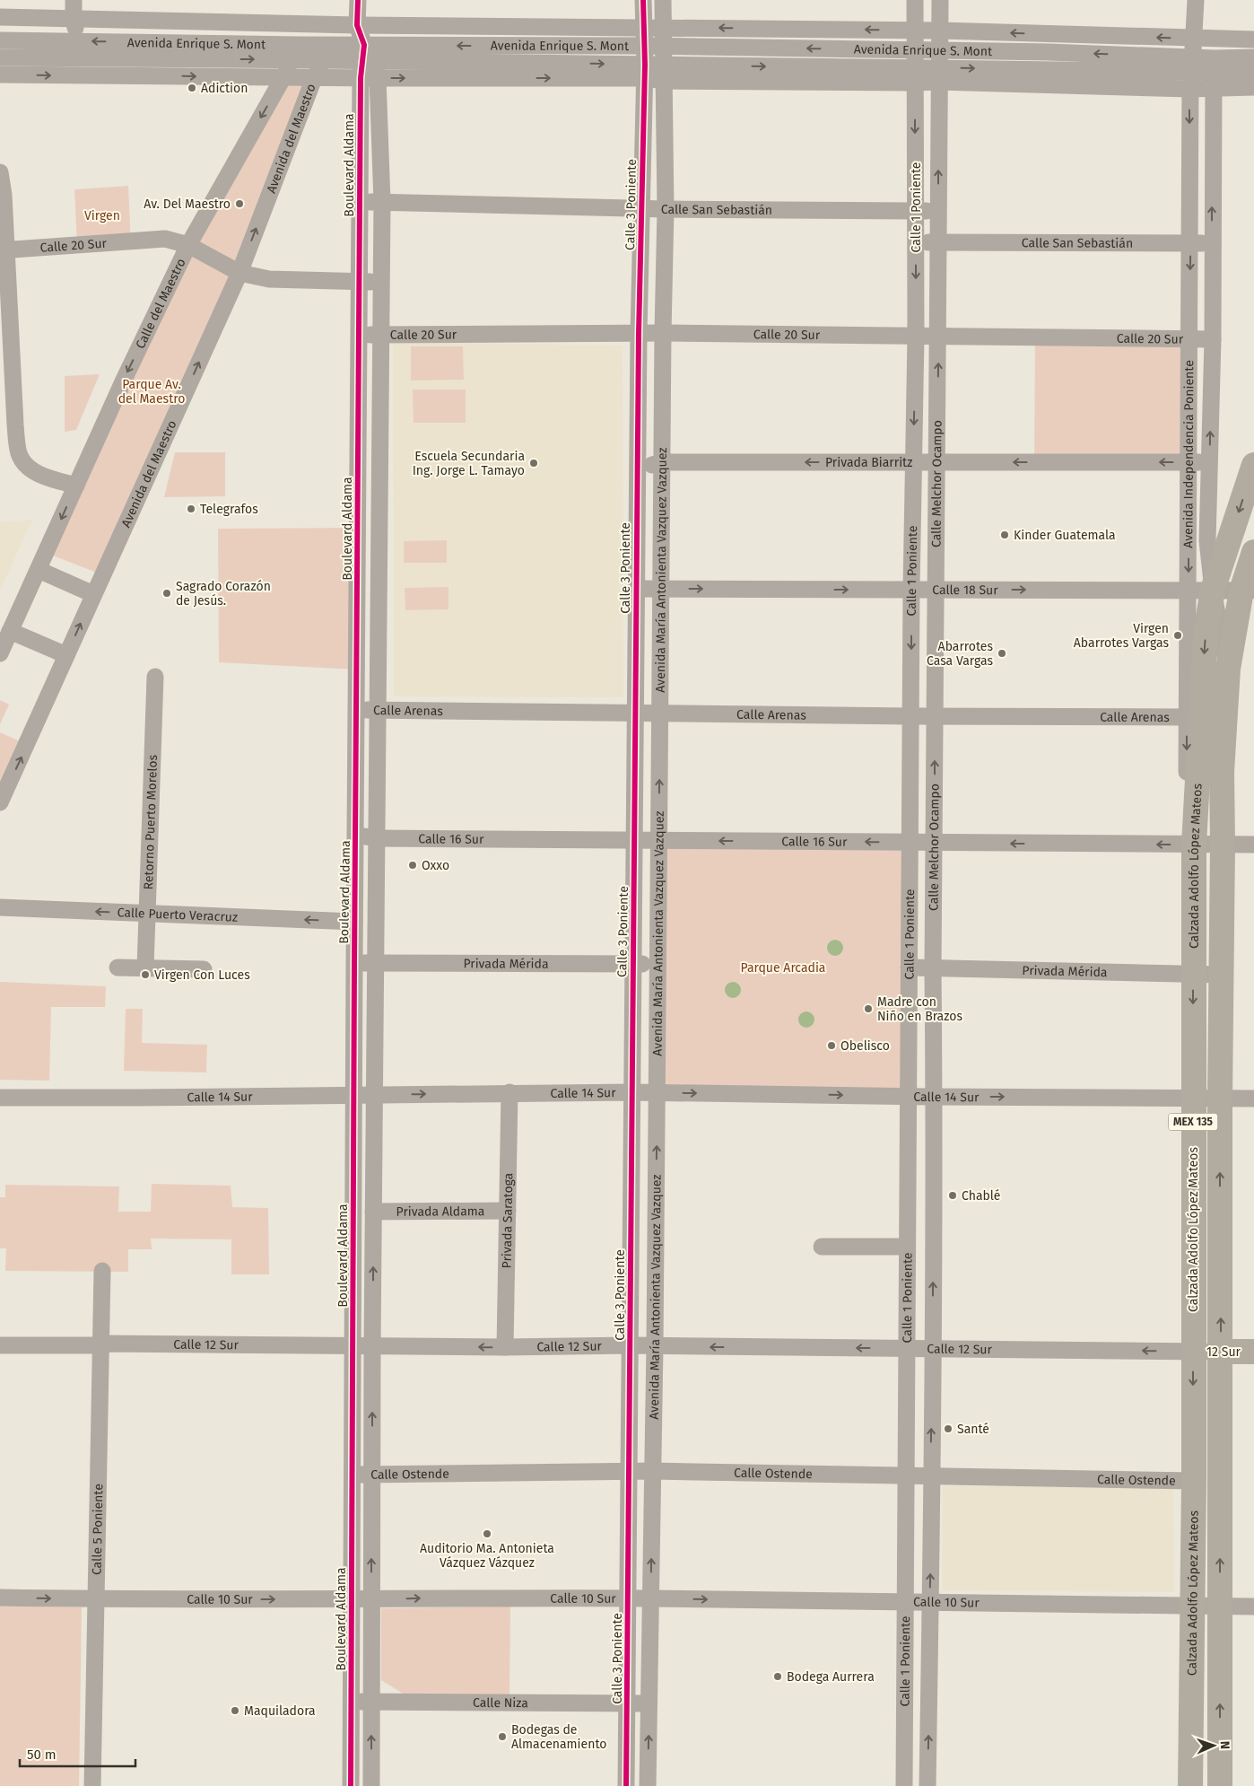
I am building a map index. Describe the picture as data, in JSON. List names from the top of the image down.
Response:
{
  "streets": {
    "main road": ["Calzada Adolfo López Mateos", "MEX 135", "12 Sur"],
    "street": [
      "Avenida Enrique S. Mont",
      "Avenida del Maestro",
      "Boulevard Aldama",
      "Calle 3 Poniente",
      "Calle 1 Poniente",
      "Calle San Sebastián",
      "Calle 20 Sur",
      "Calle del Maestro",
      "Avenida Independencia Poniente",
      "Privada Biarritz",
      "Calle Melchor Ocampo",
      "Avenida María Antonienta Vazquez Vazquez",
      "Calle 18 Sur",
      "Calle Arenas",
      "Retorno Puerto Morelos",
      "Calle 16 Sur",
      "Calle Puerto Veracruz",
      "Privada Mérida",
      "Calle 14 Sur",
      "Privada Aldama",
      "Privada Saratoga",
      "Calle 12 Sur",
      "Calle Ostende",
      "Calle 5 Poniente",
      "Calle 10 Sur",
      "Calle Niza"
    ]
  },
  "crossings": [
    ["Avenida Enrique S. Mont", "Avenida del Maestro"],
    ["Avenida Enrique S. Mont", "Boulevard Aldama"],
    ["Avenida Enrique S. Mont", "Calle 3 Poniente"],
    ["Avenida Enrique S. Mont", "Calle del Maestro"],
    ["Avenida Enrique S. Mont", "Avenida Independencia Poniente"],
    ["Avenida Enrique S. Mont", "Calle Melchor Ocampo"],
    ["Avenida Enrique S. Mont", "Avenida María Antonienta Vazquez Vazquez"],
    ["Avenida del Maestro", "Boulevard Aldama"],
    ["Avenida del Maestro", "Calle 20 Sur"],
    ["Boulevard Aldama", "Calle San Sebastián"],
    ["Boulevard Aldama", "Calle 20 Sur"],
    ["Boulevard Aldama", "Calle Arenas"],
    ["Boulevard Aldama", "Calle 16 Sur"],
    ["Boulevard Aldama", "Calle Puerto Veracruz"],
    ["Boulevard Aldama", "Privada Mérida"],
    ["Boulevard Aldama", "Calle 14 Sur"],
    ["Boulevard Aldama", "Privada Aldama"],
    ["Boulevard Aldama", "Calle 12 Sur"],
    ["Boulevard Aldama", "Calle Ostende"],
    ["Boulevard Aldama", "Calle 10 Sur"],
    ["Boulevard Aldama", "Calle Niza"],
    ["Calle 3 Poniente", "Calle San Sebastián"],
    ["Calle 3 Poniente", "Calle 20 Sur"],
    ["Calle 3 Poniente", "Privada Biarritz"],
    ["Calle 3 Poniente", "Calle 18 Sur"],
    ["Calle 3 Poniente", "Calle Arenas"],
    ["Calle 3 Poniente", "Calle 16 Sur"],
    ["Calle 3 Poniente", "Privada Mérida"],
    ["Calle 3 Poniente", "Calle 14 Sur"],
    ["Calle 3 Poniente", "Calle 12 Sur"],
    ["Calle 3 Poniente", "Calle Ostende"],
    ["Calle 3 Poniente", "Calle 10 Sur"],
    ["Calle 3 Poniente", "Calle Niza"],
    ["Calle 1 Poniente", "Calle San Sebastián"],
    ["Calle 1 Poniente", "Calle 20 Sur"],
    ["Calle 1 Poniente", "Privada Biarritz"],
    ["Calle 1 Poniente", "Calle Melchor Ocampo"],
    ["Calle 1 Poniente", "Calle 18 Sur"],
    ["Calle 1 Poniente", "Calle Arenas"],
    ["Calle 1 Poniente", "Calle 16 Sur"],
    ["Calle 1 Poniente", "Privada Mérida"],
    ["Calle 1 Poniente", "Calle 14 Sur"],
    ["Calle 1 Poniente", "Calle 12 Sur"],
    ["Calle 1 Poniente", "Calle Ostende"],
    ["Calle 1 Poniente", "Calle 10 Sur"],
    ["Calle San Sebastián", "Avenida Independencia Poniente"],
    ["Calle San Sebastián", "Calle Melchor Ocampo"],
    ["Calle San Sebastián", "Avenida María Antonienta Vazquez Vazquez"],
    ["Calle 20 Sur", "Calle del Maestro"],
    ["Calle 20 Sur", "Avenida Independencia Poniente"],
    ["Calle 20 Sur", "Calle Melchor Ocampo"],
    ["Calle 20 Sur", "Avenida María Antonienta Vazquez Vazquez"],
    ["Avenida Independencia Poniente", "Privada Biarritz"],
    ["Avenida Independencia Poniente", "Calle 18 Sur"],
    ["Avenida Independencia Poniente", "Calle Arenas"],
    ["Avenida Independencia Poniente", "Calle 16 Sur"],
    ["Avenida Independencia Poniente", "Calzada Adolfo López Mateos"],
    ["Privada Biarritz", "Calle Melchor Ocampo"],
    ["Privada Biarritz", "Avenida María Antonienta Vazquez Vazquez"],
    ["Calle Melchor Ocampo", "Calle 18 Sur"],
    ["Calle Melchor Ocampo", "Calle Arenas"],
    ["Calle Melchor Ocampo", "Calle 16 Sur"],
    ["Calle Melchor Ocampo", "Privada Mérida"],
    ["Avenida María Antonienta Vazquez Vazquez", "Calle 18 Sur"],
    ["Avenida María Antonienta Vazquez Vazquez", "Calle Arenas"],
    ["Avenida María Antonienta Vazquez Vazquez", "Calle 16 Sur"],
    ["Avenida María Antonienta Vazquez Vazquez", "Privada Mérida"],
    ["Avenida María Antonienta Vazquez Vazquez", "Calle 14 Sur"],
    ["Avenida María Antonienta Vazquez Vazquez", "Calle 12 Sur"],
    ["Avenida María Antonienta Vazquez Vazquez", "Calle Ostende"],
    ["Avenida María Antonienta Vazquez Vazquez", "Calle 10 Sur"],
    ["Avenida María Antonienta Vazquez Vazquez", "Calle Niza"],
    ["Calle 18 Sur", "Calzada Adolfo López Mateos"],
    ["Retorno Puerto Morelos", "Calle Puerto Veracruz"],
    ["Calle 16 Sur", "Calzada Adolfo López Mateos"],
    ["Calzada Adolfo López Mateos", "Privada Mérida"],
    ["Calzada Adolfo López Mateos", "Calle 14 Sur"],
    ["Calzada Adolfo López Mateos", "Calle 12 Sur"],
    ["Calzada Adolfo López Mateos", "12 Sur"],
    ["Calzada Adolfo López Mateos", "Calle Ostende"],
    ["Calzada Adolfo López Mateos", "Calle 10 Sur"],
    ["Calle 14 Sur", "Privada Saratoga"],
    ["Privada Aldama", "Privada Saratoga"],
    ["Privada Saratoga", "Calle 12 Sur"],
    ["Calle 12 Sur", "12 Sur"],
    ["Calle 12 Sur", "Calle 5 Poniente"],
    ["Calle 5 Poniente", "Calle 10 Sur"]
  ],
  "one_way": [
    "Avenida del Maestro",
    "Calle del Maestro",
    "Privada Biarritz",
    "Calle Melchor Ocampo",
    "Calle 18 Sur",
    "Calle 16 Sur",
    "Calle Puerto Veracruz",
    "Calle 14 Sur",
    "Calle 12 Sur",
    "Calle 10 Sur"
  ],
  "parks": ["Virgen", "Parque Av. del Maestro", "Parque Arcadia"],
  "places": [
    "Adiction",
    "Av. Del Maestro",
    "Escuela Secundaria Ing. Jorge L. Tamayo",
    "Telegrafos",
    "Kinder Guatemala",
    "Sagrado Corazón de Jesús.",
    "Virgen Abarrotes Vargas",
    "Abarrotes Casa Vargas",
    "Oxxo",
    "Virgen Con Luces",
    "Madre con Niño en Brazos",
    "Obelisco",
    "Chablé",
    "Santé",
    "Auditorio Ma. Antonieta Vázquez Vázquez",
    "Bodega Aurrera",
    "Maquiladora",
    "Bodegas de Almacenamiento"
  ],
  "scale_bar": "50 m",
  "north": "right"
}
